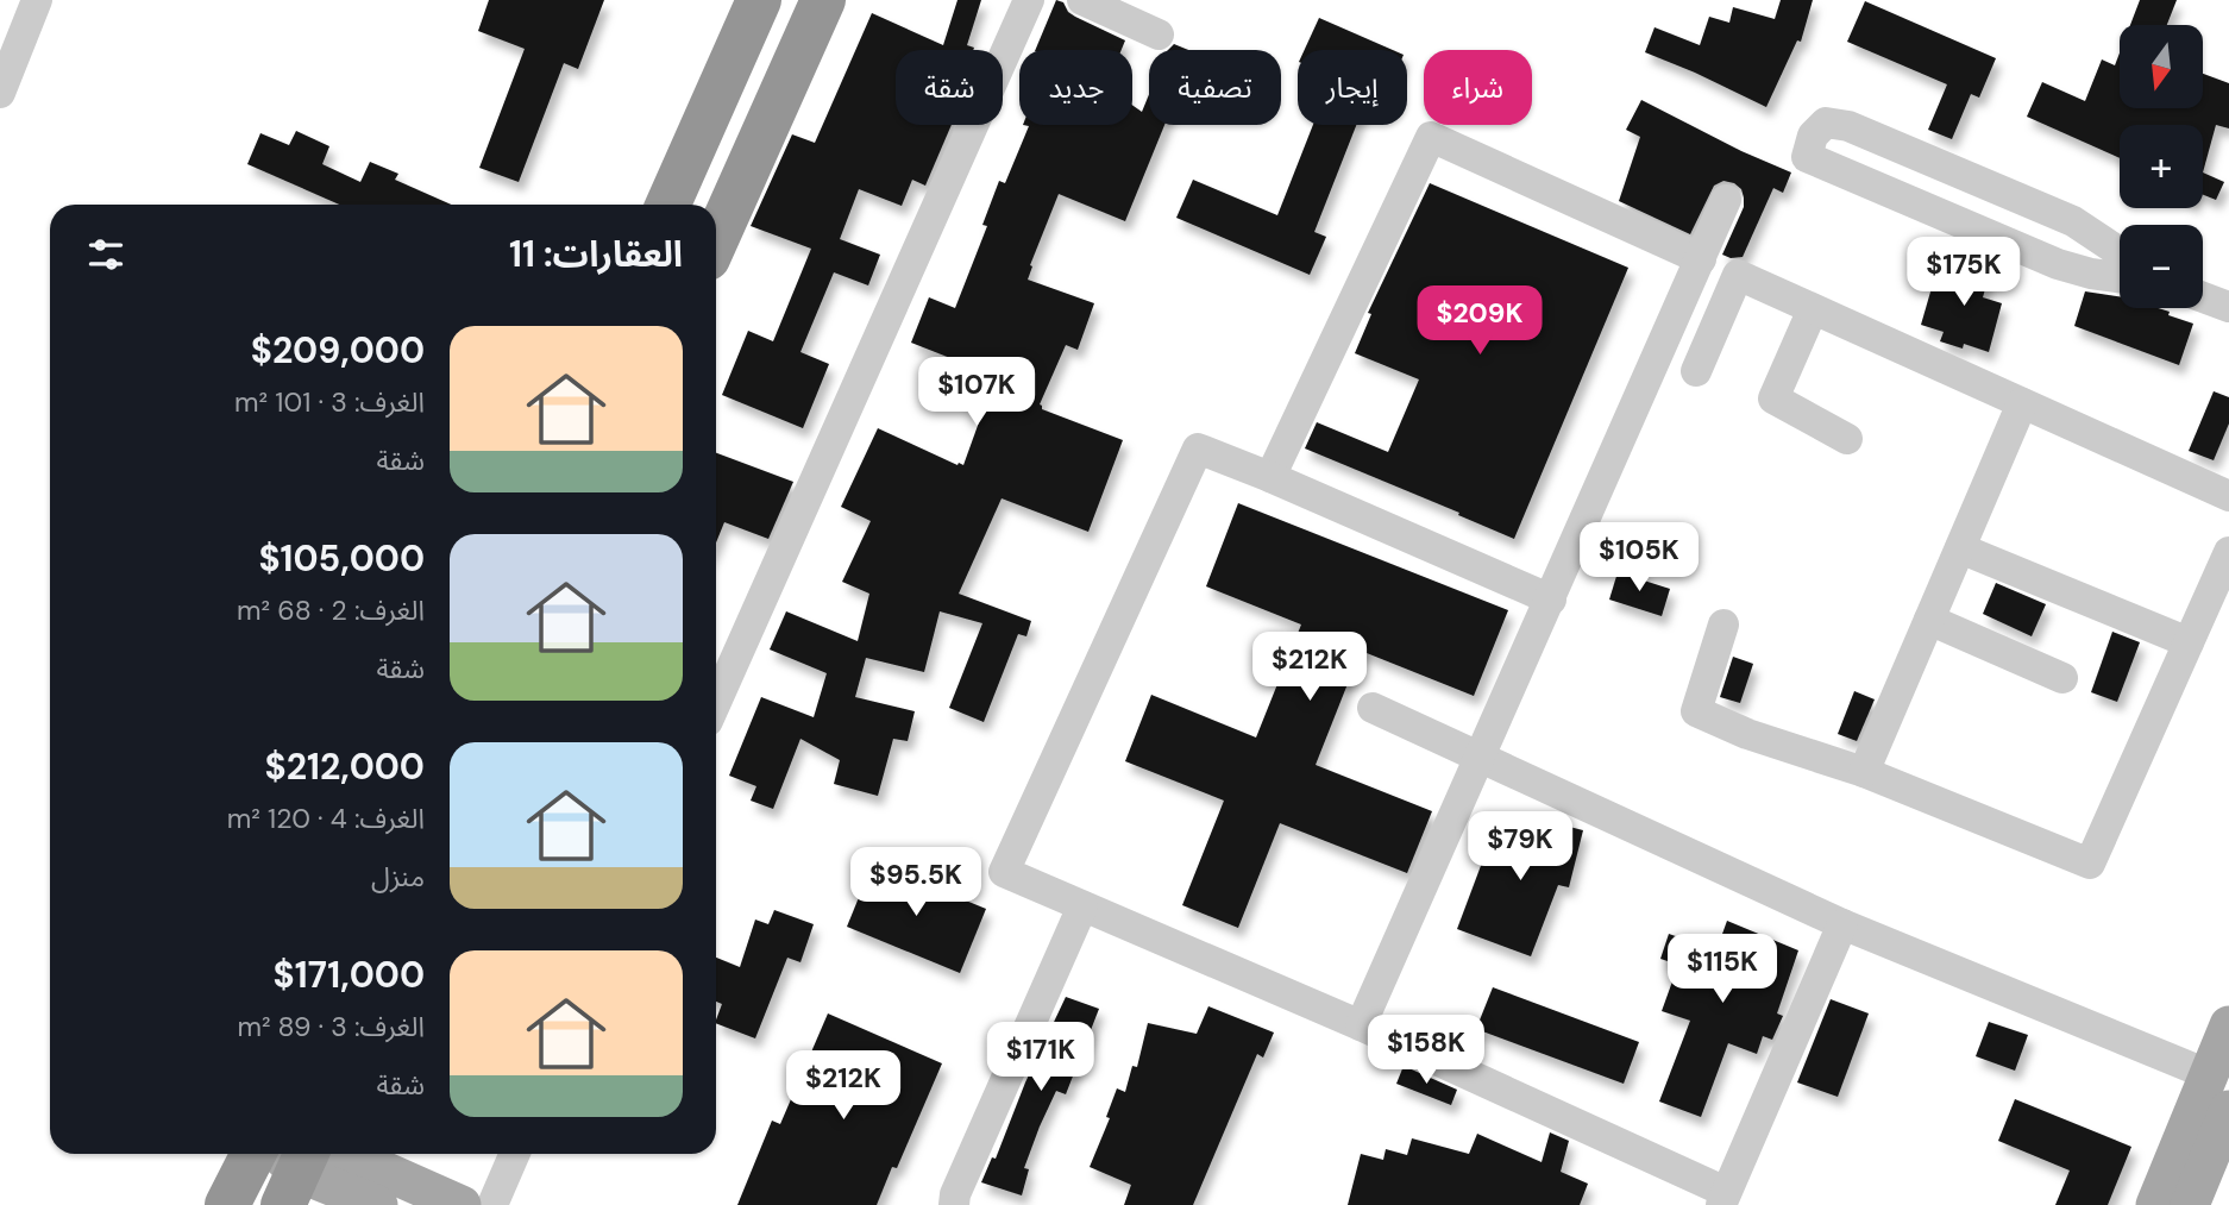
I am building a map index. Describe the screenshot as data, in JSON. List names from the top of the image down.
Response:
{
  "north": "bottom",
  "page": {
    "map_buttons": ["+", "−"],
    "chip": [
      "شراء",
      "إيجار",
      "تصفية",
      "جديد",
      "شقة"
    ],
    "heading": "العقارات: 11",
    "price": [
      "$175K",
      "$209K",
      "$107K",
      "$105K",
      "$212K",
      "$79K",
      "$95.5K",
      "$115K",
      "$158K",
      "$171K",
      "$212K"
    ],
    "list": [
      {
        "name": "$209,000",
        "note": "الغرف: 3 · 101 m² · شقة"
      },
      {
        "name": "$105,000",
        "note": "الغرف: 2 · 68 m² · شقة"
      },
      {
        "name": "$212,000",
        "note": "الغرف: 4 · 120 m² · منزل"
      },
      {
        "name": "$171,000",
        "note": "الغرف: 3 · 89 m² · شقة"
      }
    ]
  }
}
